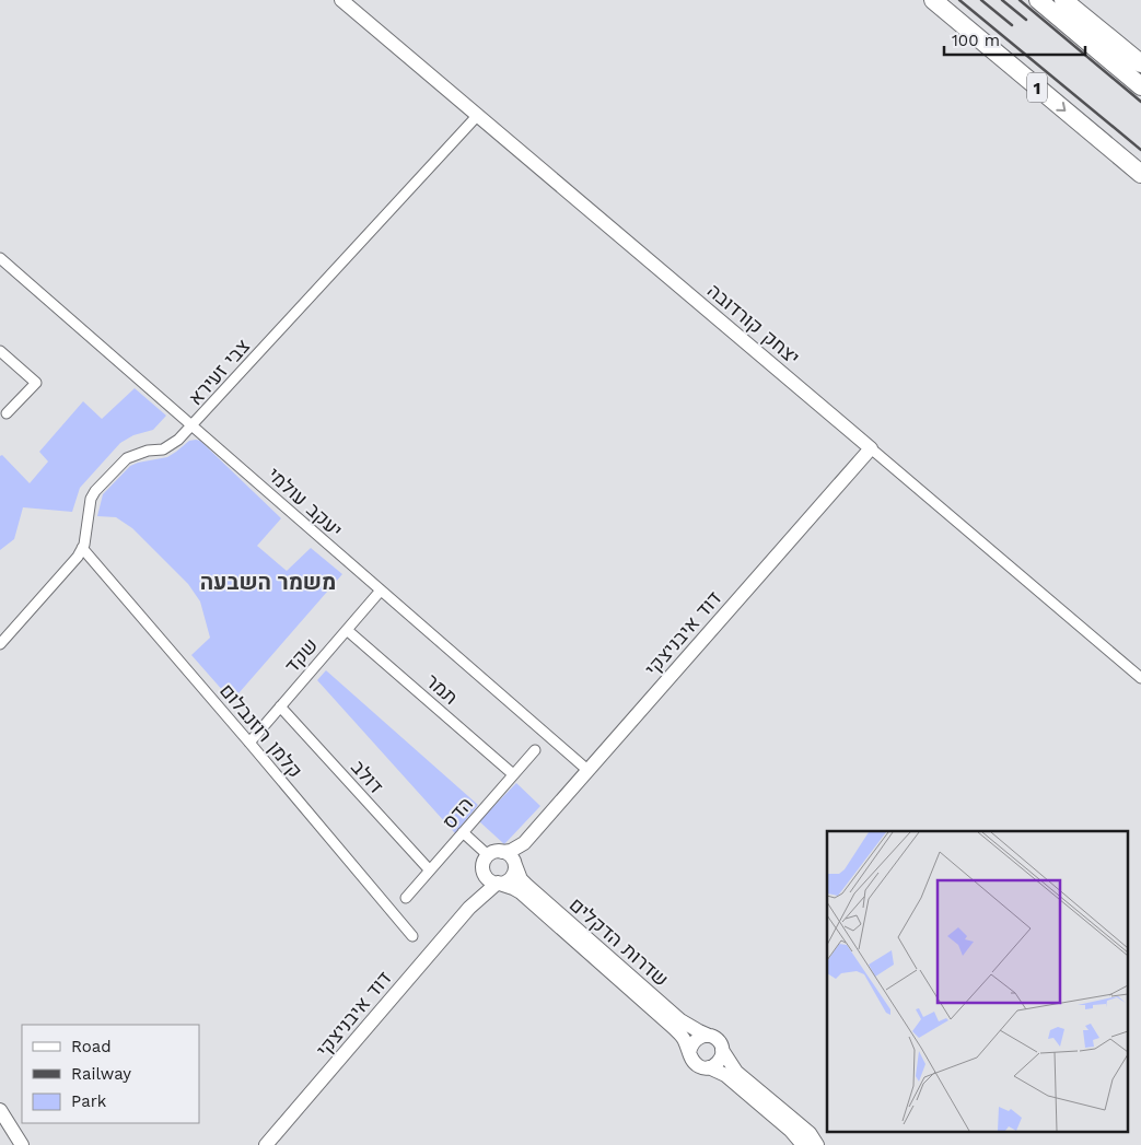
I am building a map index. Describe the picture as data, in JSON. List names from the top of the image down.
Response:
{
  "streets": {
    "highway": ["1"],
    "street": [
      "יצחק קורדובה",
      "צבי זעירא",
      "יעקב עולמי",
      "דוד איבניצקי",
      "שקד",
      "תמר",
      "קלמן רוזנבלום",
      "דולב",
      "הדס",
      "שדרות הדקלים"
    ]
  },
  "crossings": [
    ["יצחק קורדובה", "צבי זעירא"],
    ["יצחק קורדובה", "דוד איבניצקי"],
    ["צבי זעירא", "יעקב עולמי"],
    ["צבי זעירא", "קלמן רוזנבלום"],
    ["יעקב עולמי", "דוד איבניצקי"],
    ["יעקב עולמי", "שקד"],
    ["דוד איבניצקי", "שדרות הדקלים"],
    ["שקד", "תמר"],
    ["שקד", "קלמן רוזנבלום"],
    ["שקד", "דולב"],
    ["תמר", "הדס"],
    ["דולב", "הדס"]
  ],
  "districts": ["משמר השבעה"],
  "legend": ["Road", "Railway", "Park"],
  "scale_bar": "100 m"
}
